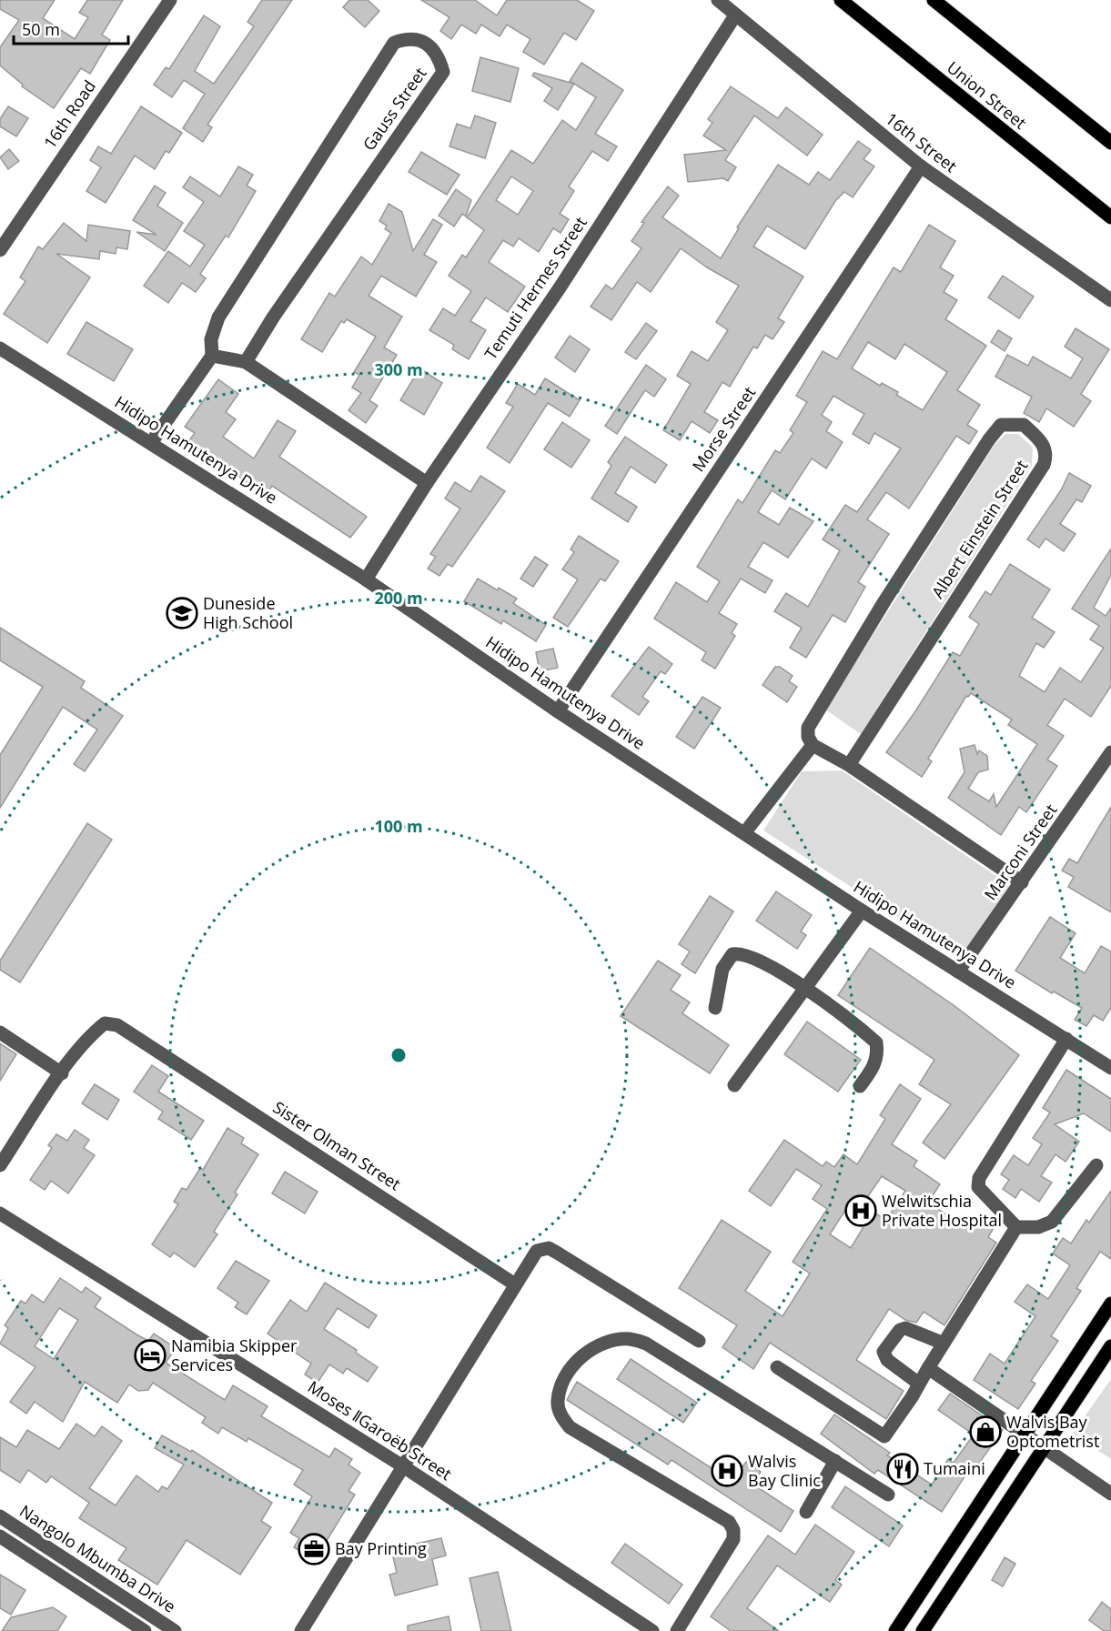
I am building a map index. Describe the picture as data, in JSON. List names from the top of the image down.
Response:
{
  "streets": {
    "main road": ["Union Street"],
    "street": [
      "Gauss Street",
      "16th Road",
      "16th Street",
      "Temuti Hermes Street",
      "Morse Street",
      "Hidipo Hamutenya Drive",
      "Albert Einstein Street",
      "Marconi Street",
      "Sister Olman Street",
      "Moses ǁGaroëb Street",
      "Nangolo Mbumba Drive"
    ]
  },
  "crossings": [
    ["Gauss Street", "Hidipo Hamutenya Drive"],
    ["16th Street", "Temuti Hermes Street"],
    ["16th Street", "Morse Street"],
    ["Temuti Hermes Street", "Hidipo Hamutenya Drive"],
    ["Morse Street", "Hidipo Hamutenya Drive"],
    ["Hidipo Hamutenya Drive", "Marconi Street"]
  ],
  "places": {
    "school or university": ["Duneside High School"],
    "hospital": ["Welwitschia Private Hospital", "Walvis Bay Clinic"],
    "hotel": ["Namibia Skipper Services"],
    "shop": ["Walvis Bay Optometrist"],
    "restaurant": ["Tumaini"],
    "office": ["Bay Printing"]
  },
  "scale_bar": "50 m",
  "rings": ["300 m", "200 m", "100 m"]
}
